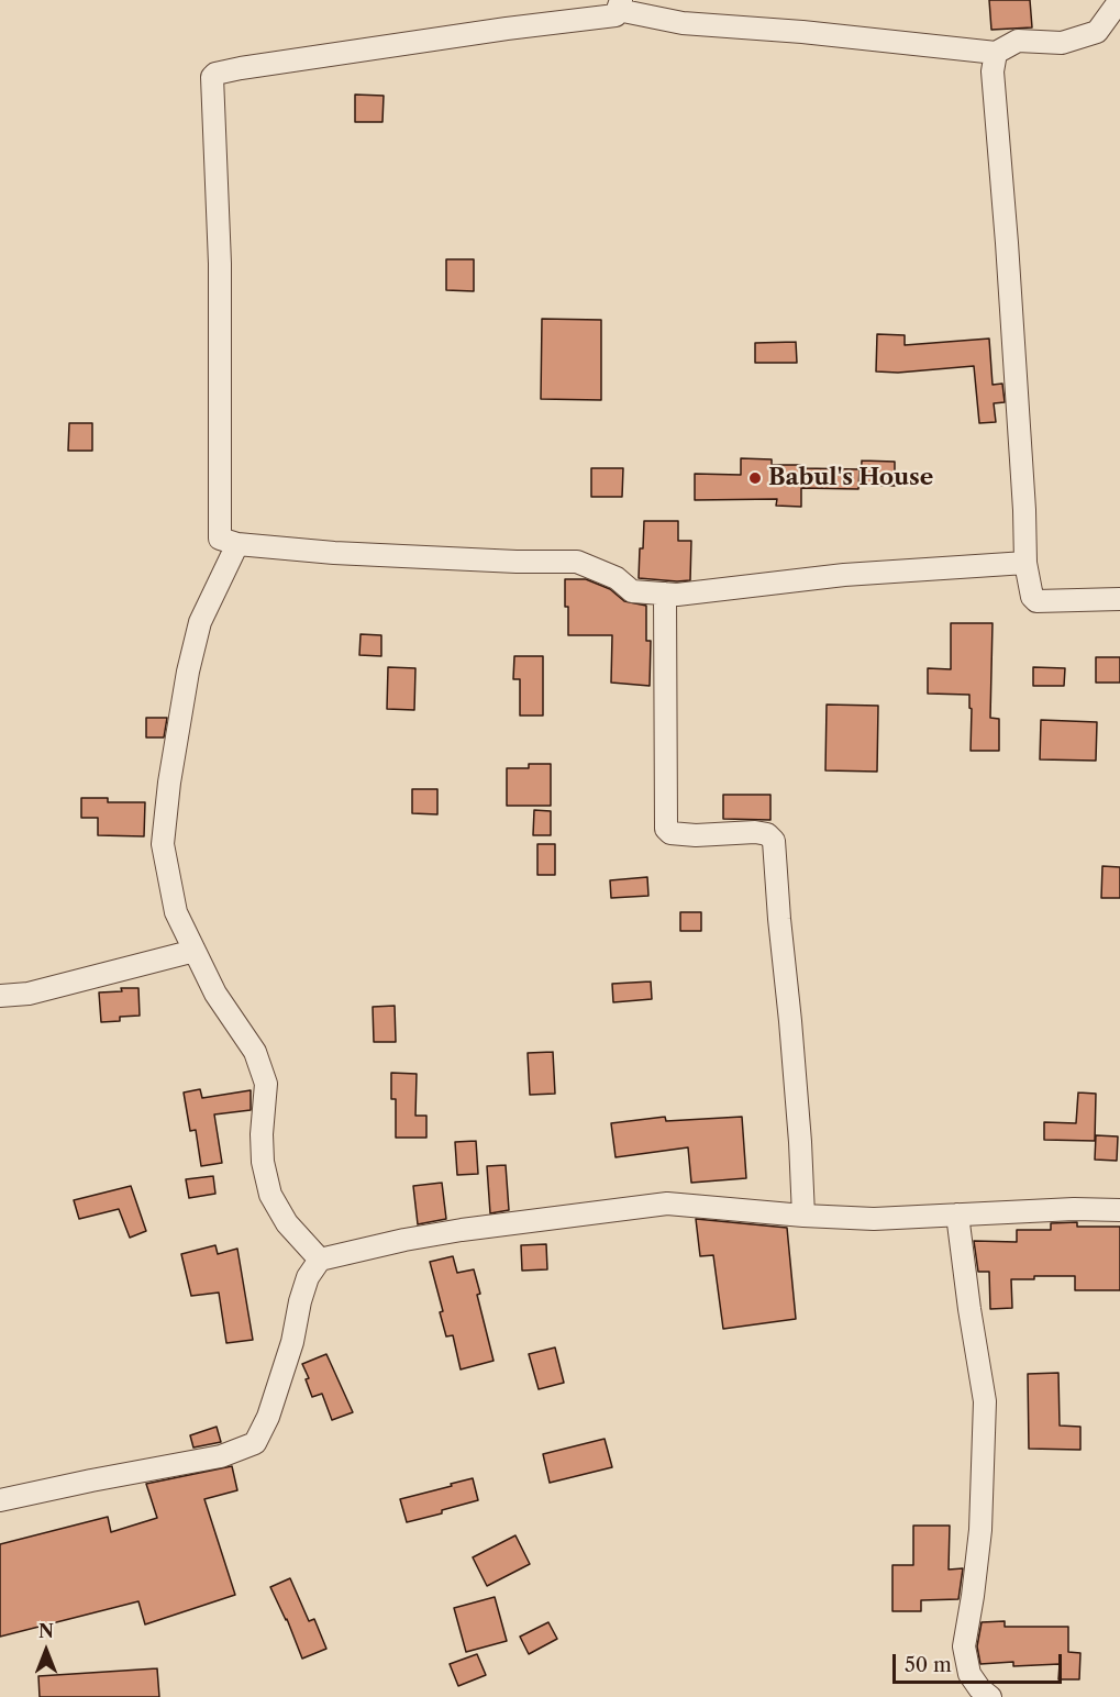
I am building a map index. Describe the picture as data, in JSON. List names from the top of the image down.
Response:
{
  "places": ["Babul's House"],
  "scale_bar": "50 m",
  "north": "top"
}
